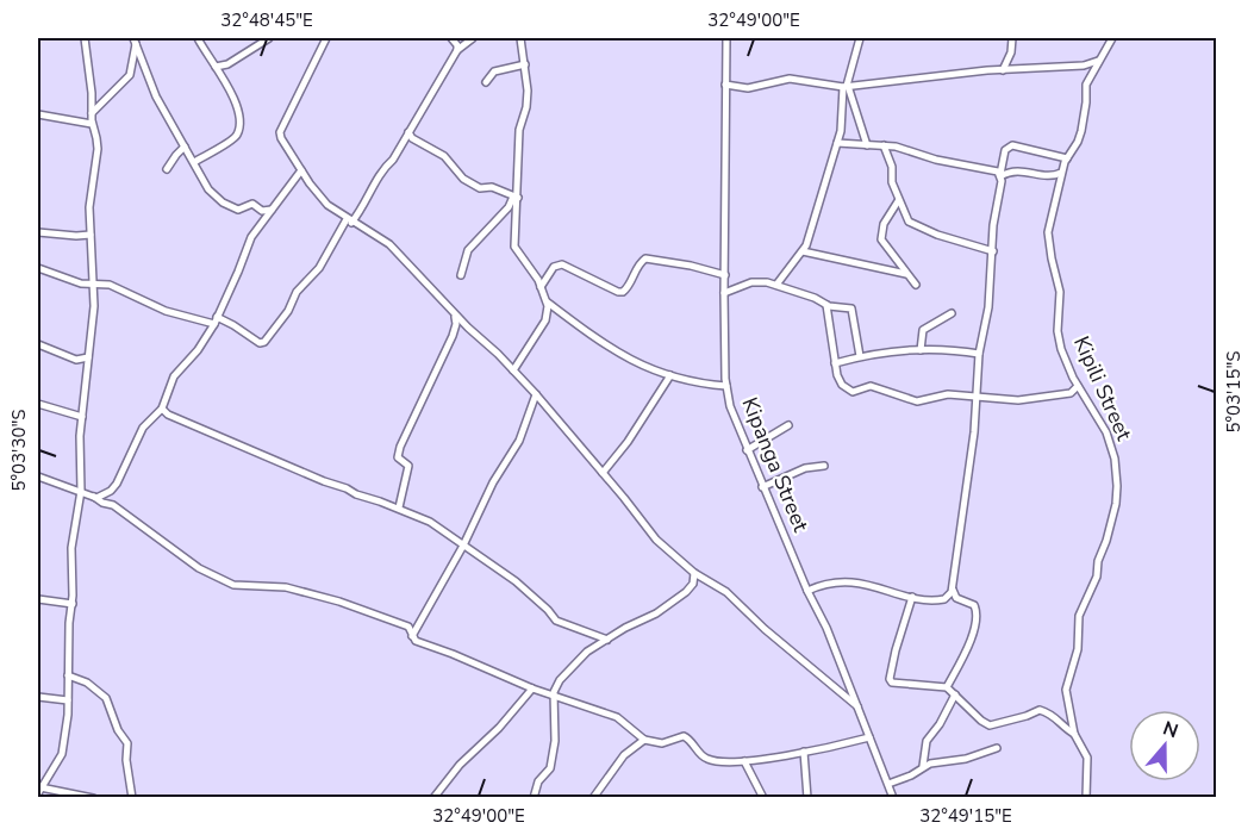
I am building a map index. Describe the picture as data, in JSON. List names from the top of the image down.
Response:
{
  "streets": {
    "street": ["Kipili Street", "Kipanga Street"]
  },
  "north": "top",
  "coordinates": [
    "32°48'45\"E",
    "32°49'00\"E",
    "5°03'15\"S",
    "5°03'30\"S",
    "32°49'15\"E"
  ]
}
